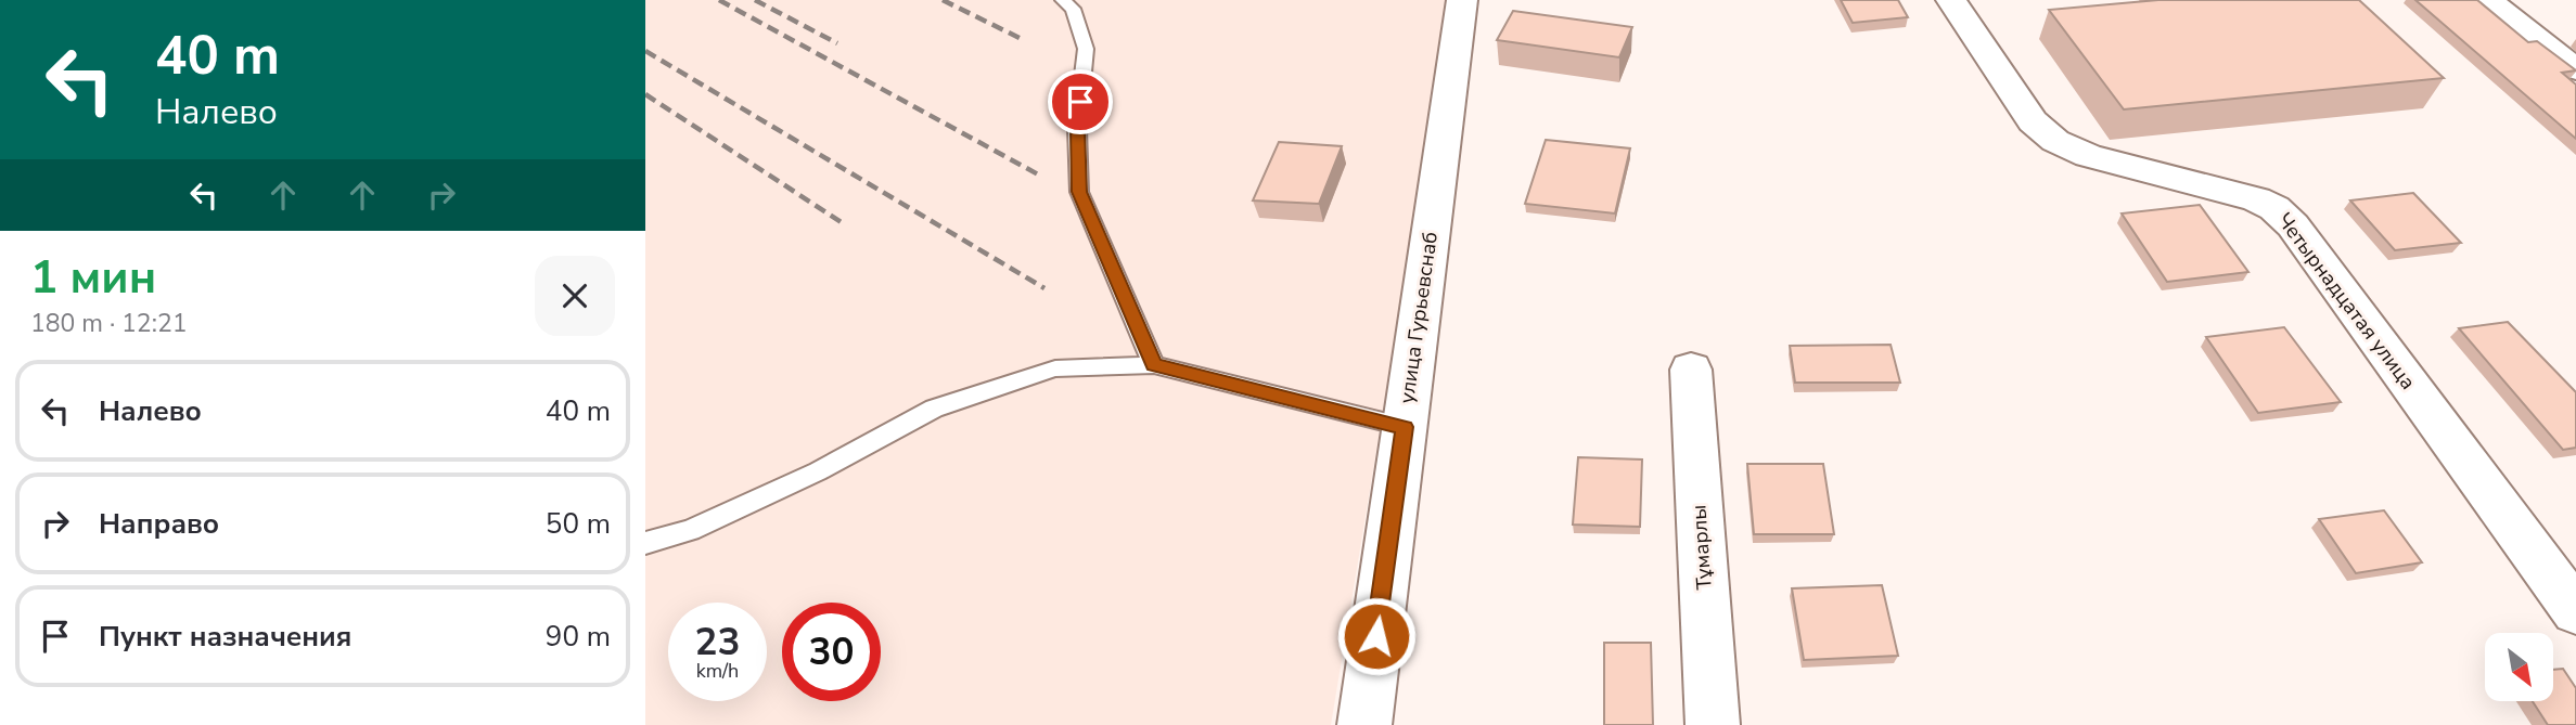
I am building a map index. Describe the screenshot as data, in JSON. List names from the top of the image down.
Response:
{
  "streets": {
    "street": ["Четырнадцатая улица", "улица Гурьевснаб", "Тұмарлы"]
  },
  "north": "bottom right",
  "page": {
    "turn": ["40 m", "Налево"],
    "heading": ["1 мин", "180 m · 12:21"],
    "list": [
      {
        "name": "Налево",
        "value": "40 m"
      },
      {
        "name": "Направо",
        "value": "50 m"
      },
      {
        "name": "Пункт назначения",
        "value": "90 m"
      }
    ],
    "speed": "23 km/h",
    "limit": "30"
  }
}
